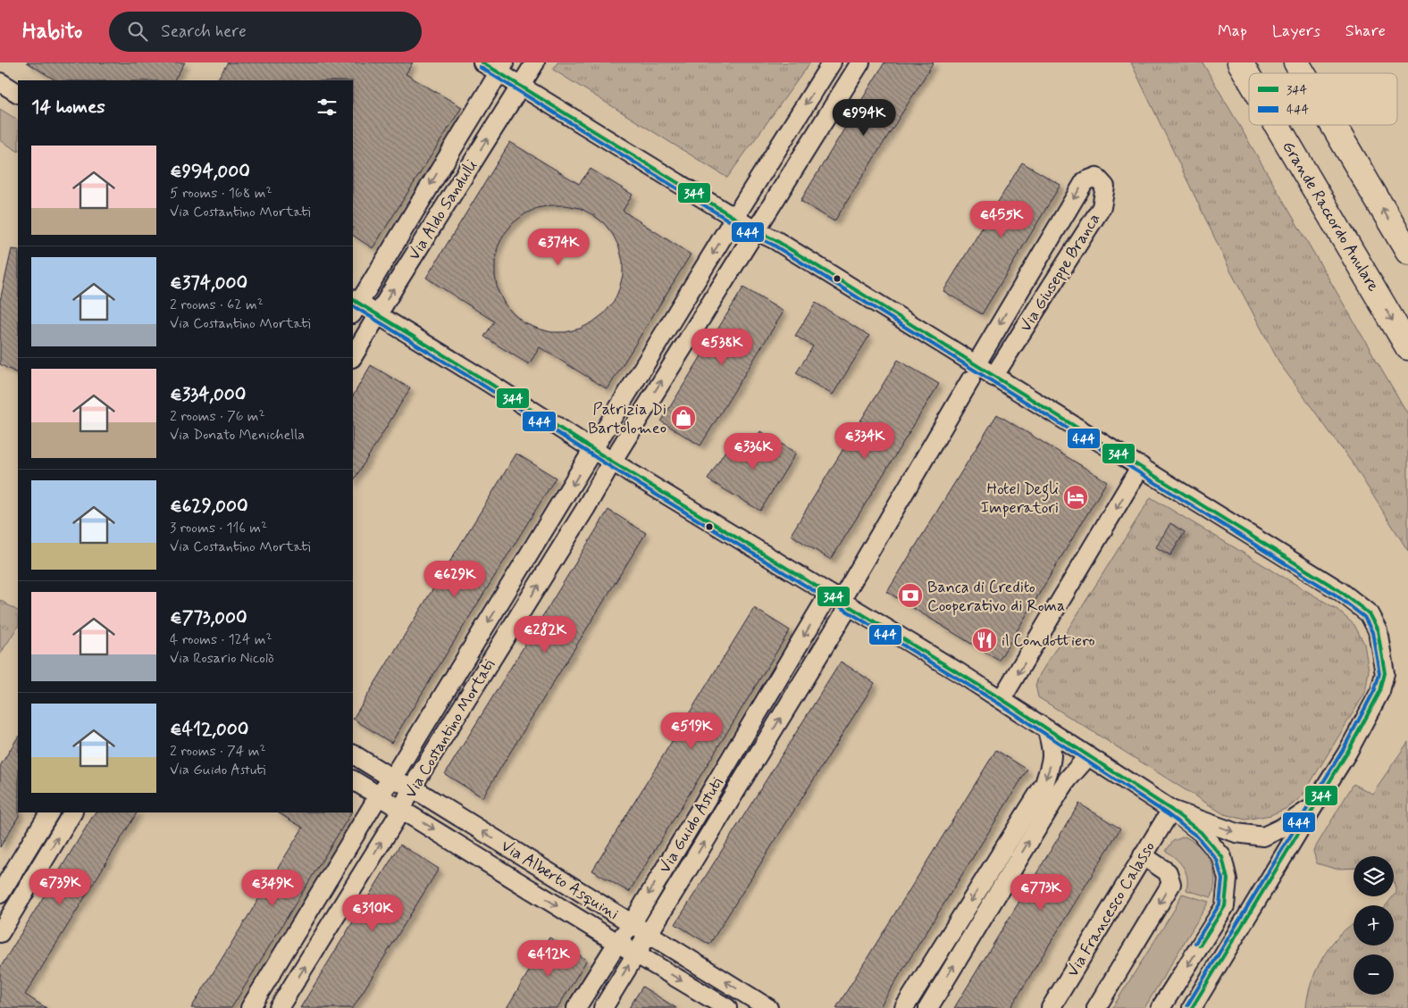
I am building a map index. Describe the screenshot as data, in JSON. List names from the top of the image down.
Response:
{
  "streets": {
    "highway": ["Grande Raccordo Anulare"],
    "street": [
      "Via Aldo Sandulli",
      "Via Giuseppe Branca",
      "Via Costantino Mortati",
      "Via Guido Astuti",
      "Via Alberto Asquini",
      "Via Francesco Calasso"
    ]
  },
  "crossings": [
    ["Via Costantino Mortati", "Via Alberto Asquini"],
    ["Via Guido Astuti", "Via Alberto Asquini"]
  ],
  "places": {
    "shop": ["Patrizia Di Bartolomeo"],
    "hotel": ["Hotel Degli Imperatori"],
    "bank": ["Banca di Credito Cooperativo di Roma"],
    "restaurant": ["il Condottiero"]
  },
  "lines": ["transit line 344", "transit line 444"],
  "legend": ["344", "444"],
  "page": {
    "header": "Habito",
    "search": "Search here",
    "nav": ["Map", "Layers", "Share"],
    "heading": "14 homes",
    "price": [
      "€994K",
      "€455K",
      "€374K",
      "€538K",
      "€334K",
      "€336K",
      "€629K",
      "€282K",
      "€519K",
      "€739K",
      "€349K",
      "€773K",
      "€310K",
      "€412K"
    ],
    "list": [
      {
        "name": "€994,000",
        "note": "5 rooms · 168 m² · Via Costantino Mortati"
      },
      {
        "name": "€374,000",
        "note": "2 rooms · 62 m² · Via Costantino Mortati"
      },
      {
        "name": "€334,000",
        "note": "2 rooms · 76 m² · Via Donato Menichella"
      },
      {
        "name": "€629,000",
        "note": "3 rooms · 116 m² · Via Costantino Mortati"
      },
      {
        "name": "€773,000",
        "note": "4 rooms · 124 m² · Via Rosario Nicolò"
      },
      {
        "name": "€412,000",
        "note": "2 rooms · 74 m² · Via Guido Astuti"
      }
    ],
    "map_buttons": ["+", "−"]
  }
}
